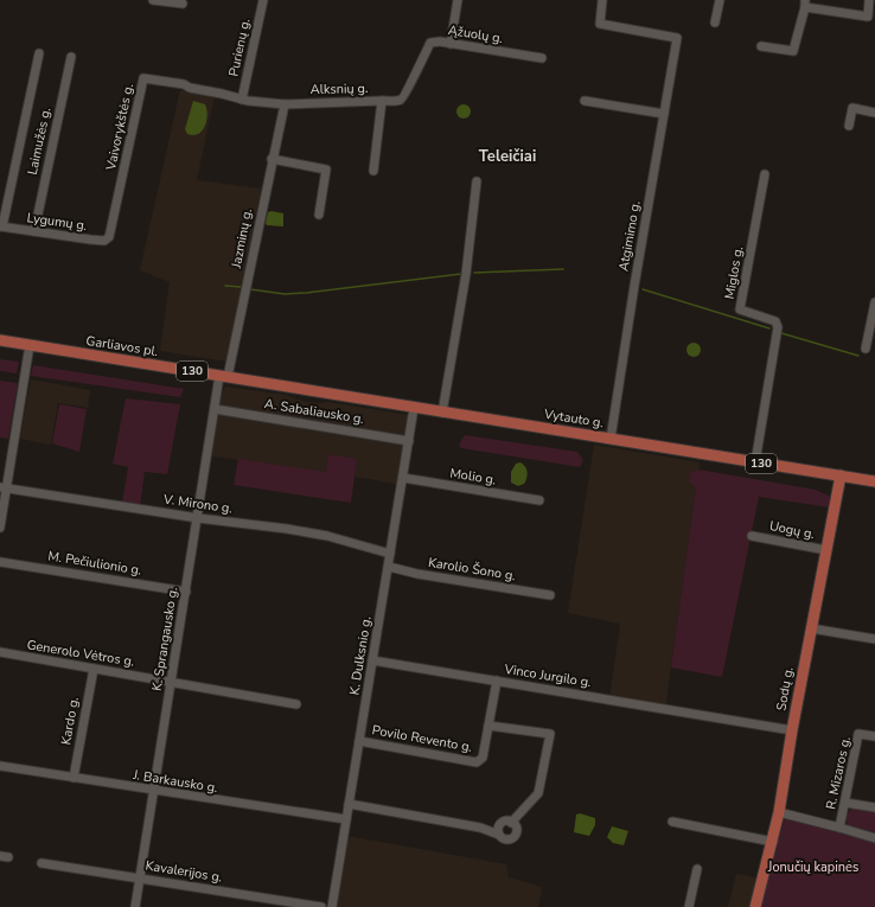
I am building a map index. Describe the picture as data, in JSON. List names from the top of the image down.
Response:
{
  "streets": {
    "main road": [
      "Garliavos pl.",
      "130",
      "Vytauto g.",
      "Sodų g."
    ],
    "street": [
      "Ąžuolų g.",
      "Purienų g.",
      "Alksnių g.",
      "Vaivorykštės g.",
      "Laimužės g.",
      "Lygumų g.",
      "Atgimimo g.",
      "Jazminų g.",
      "Miglos g.",
      "A. Sabaliausko g.",
      "Molio g.",
      "V. Mirono g.",
      "Uogų g.",
      "M. Pečiulionio g.",
      "Karolio Šono g.",
      "K. Sprangausko g.",
      "Generolo Vėtros g.",
      "K. Dulksnio g.",
      "Vinco Jurgilo g.",
      "Kardo g.",
      "Povilo Revento g.",
      "R. Mizaros g.",
      "J. Barkausko g.",
      "Kavalerijos g."
    ]
  },
  "crossings": [
    ["Ąžuolų g.", "Alksnių g."],
    ["Purienų g.", "Vaivorykštės g."],
    ["Alksnių g.", "Vaivorykštės g."],
    ["Alksnių g.", "Jazminų g."],
    ["Vaivorykštės g.", "Lygumų g."],
    ["Vaivorykštės g.", "Jazminų g."],
    ["Laimužės g.", "Lygumų g."],
    ["Atgimimo g.", "Vytauto g."],
    ["Jazminų g.", "Garliavos pl."],
    ["Jazminų g.", "K. Sprangausko g."],
    ["Miglos g.", "Vytauto g."],
    ["Garliavos pl.", "Vytauto g."],
    ["Garliavos pl.", "K. Sprangausko g."],
    ["A. Sabaliausko g.", "K. Sprangausko g."],
    ["A. Sabaliausko g.", "K. Dulksnio g."],
    ["Vytauto g.", "K. Dulksnio g."],
    ["Vytauto g.", "Sodų g."],
    ["Molio g.", "K. Dulksnio g."],
    ["V. Mirono g.", "K. Sprangausko g."],
    ["V. Mirono g.", "K. Dulksnio g."],
    ["Uogų g.", "Sodų g."],
    ["M. Pečiulionio g.", "K. Sprangausko g."],
    ["Karolio Šono g.", "K. Dulksnio g."],
    ["K. Sprangausko g.", "Generolo Vėtros g."],
    ["K. Sprangausko g.", "J. Barkausko g."],
    ["K. Sprangausko g.", "Kavalerijos g."],
    ["Generolo Vėtros g.", "Kardo g."],
    ["K. Dulksnio g.", "Vinco Jurgilo g."],
    ["K. Dulksnio g.", "Povilo Revento g."],
    ["K. Dulksnio g.", "J. Barkausko g."],
    ["Vinco Jurgilo g.", "Sodų g."],
    ["Vinco Jurgilo g.", "Povilo Revento g."],
    ["Sodų g.", "R. Mizaros g."],
    ["Kardo g.", "J. Barkausko g."]
  ],
  "districts": ["Teleičiai"],
  "parks": ["Jonučių kapinės"]
}
